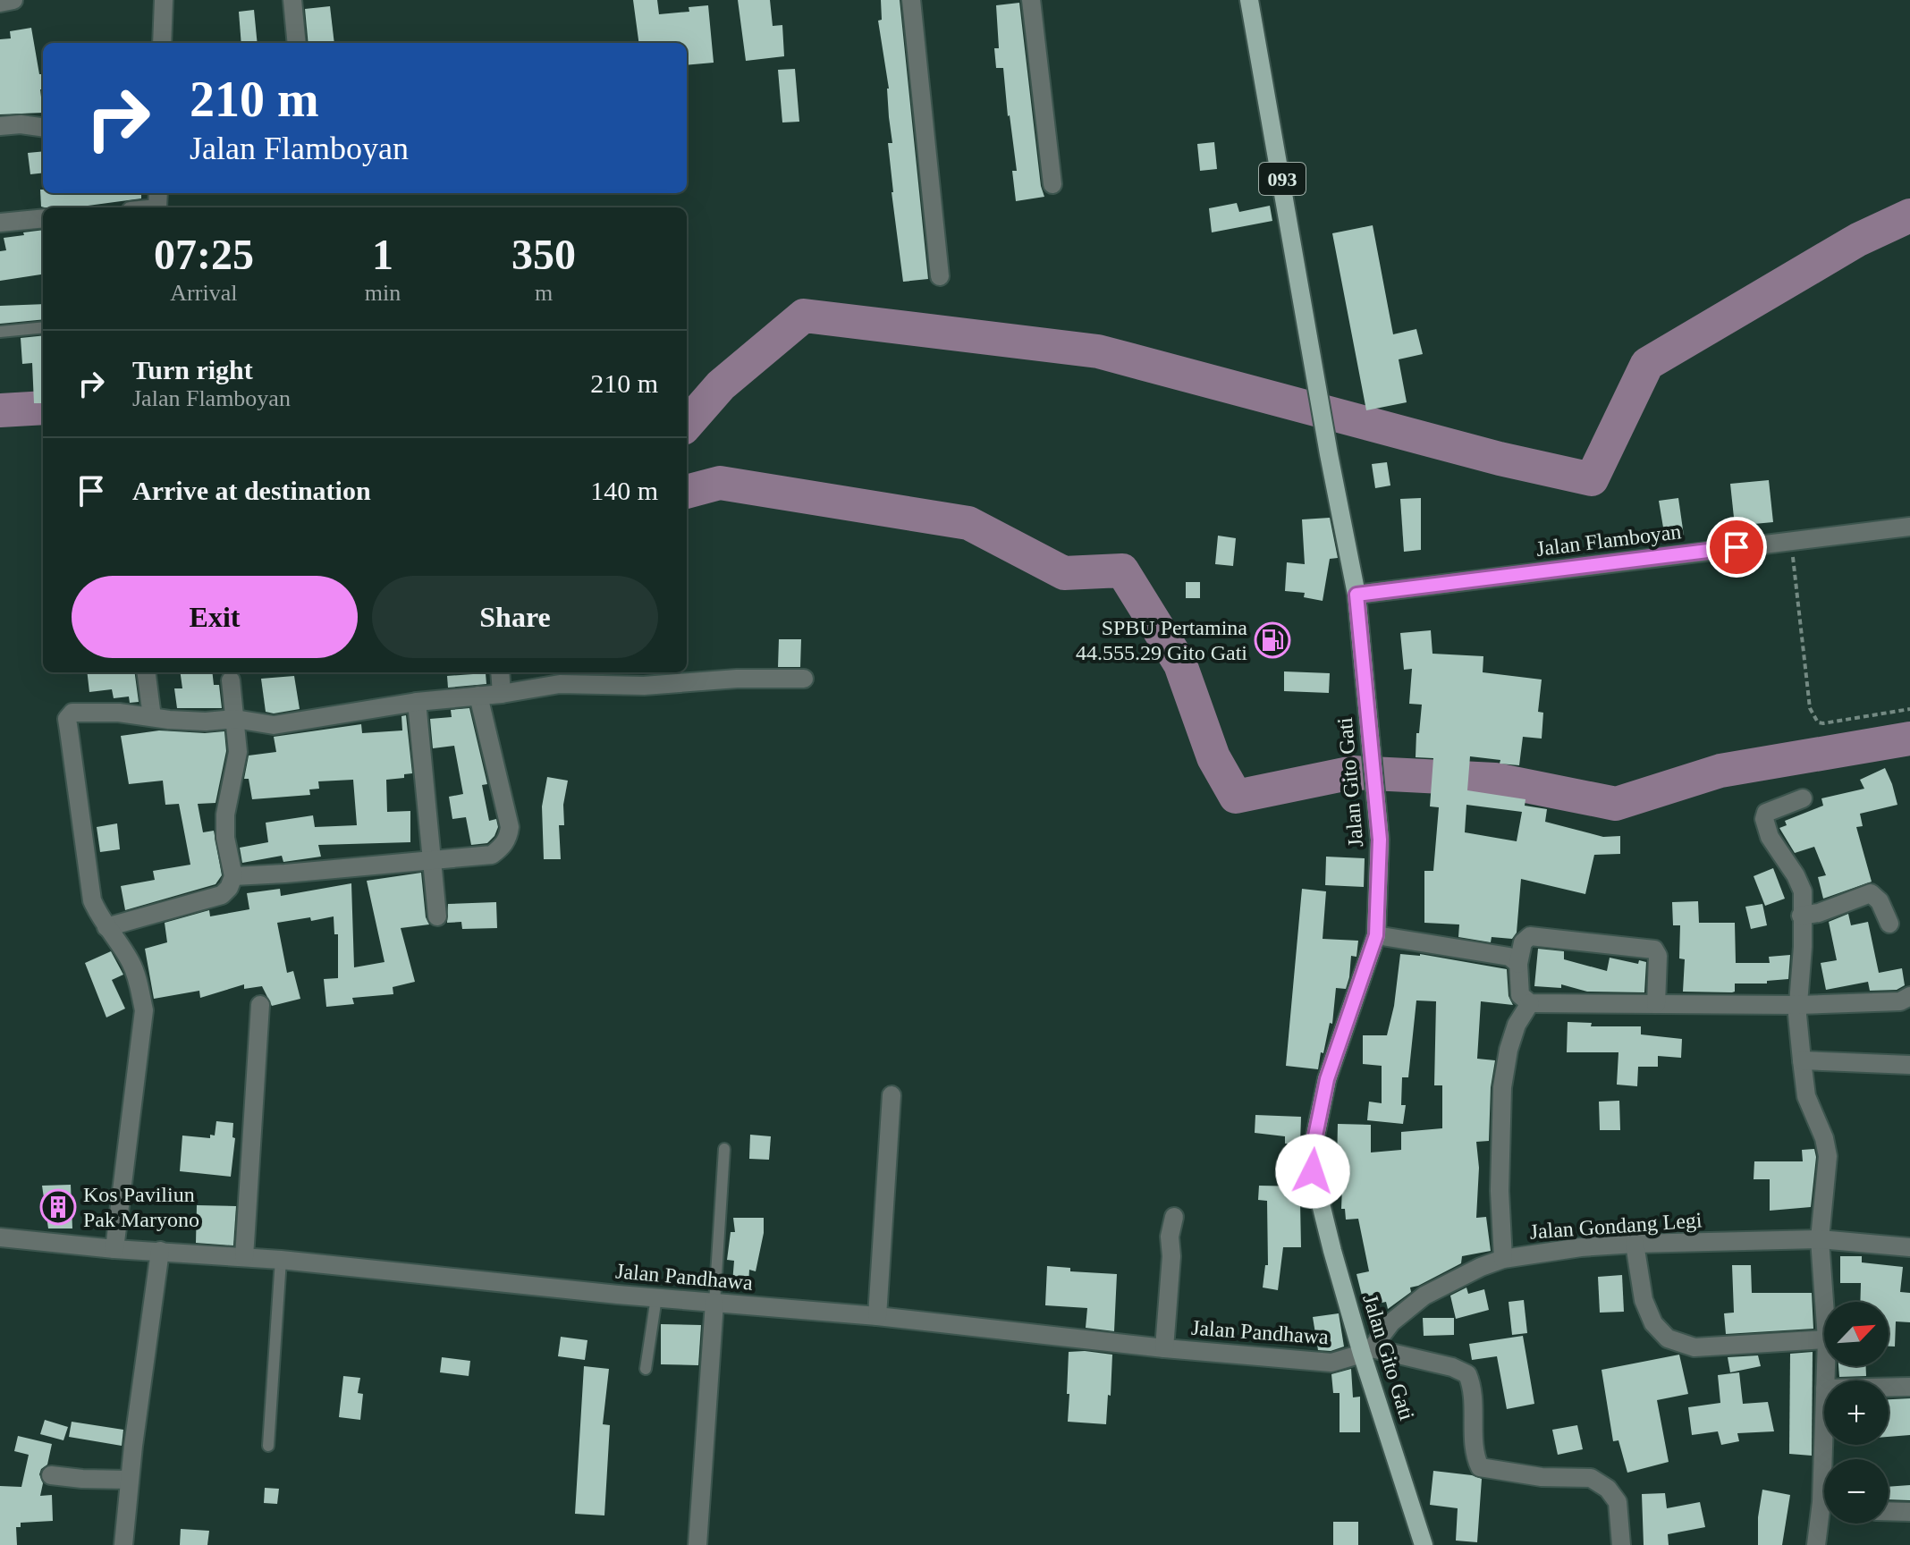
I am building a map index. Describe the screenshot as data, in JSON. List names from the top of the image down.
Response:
{
  "streets": {
    "main road": ["093", "Jalan Gito Gati"],
    "street": ["Jalan Flamboyan", "Jalan Gondang Legi", "Jalan Pandhawa"]
  },
  "crossings": [
    ["Jalan Flamboyan", "Jalan Gito Gati"],
    ["Jalan Gito Gati", "Jalan Gondang Legi"],
    ["Jalan Gito Gati", "Jalan Pandhawa"],
    ["Jalan Gondang Legi", "Jalan Pandhawa"]
  ],
  "places": {
    "fuel station": ["SPBU Pertamina 44.555.29 Gito Gati"],
    "building": ["Kos Paviliun Pak Maryono"]
  },
  "north": "top right",
  "page": {
    "turn": ["210 m", "Jalan Flamboyan"],
    "eta": [
      "07:25",
      "Arrival",
      "1",
      "min",
      "350",
      "m"
    ],
    "list": [
      {
        "name": "Turn right",
        "note": "Jalan Flamboyan",
        "value": "210 m"
      },
      {
        "name": "Arrive at destination",
        "value": "140 m"
      }
    ],
    "buttons": ["Exit", "Share"],
    "map_buttons": ["+", "−"]
  }
}
